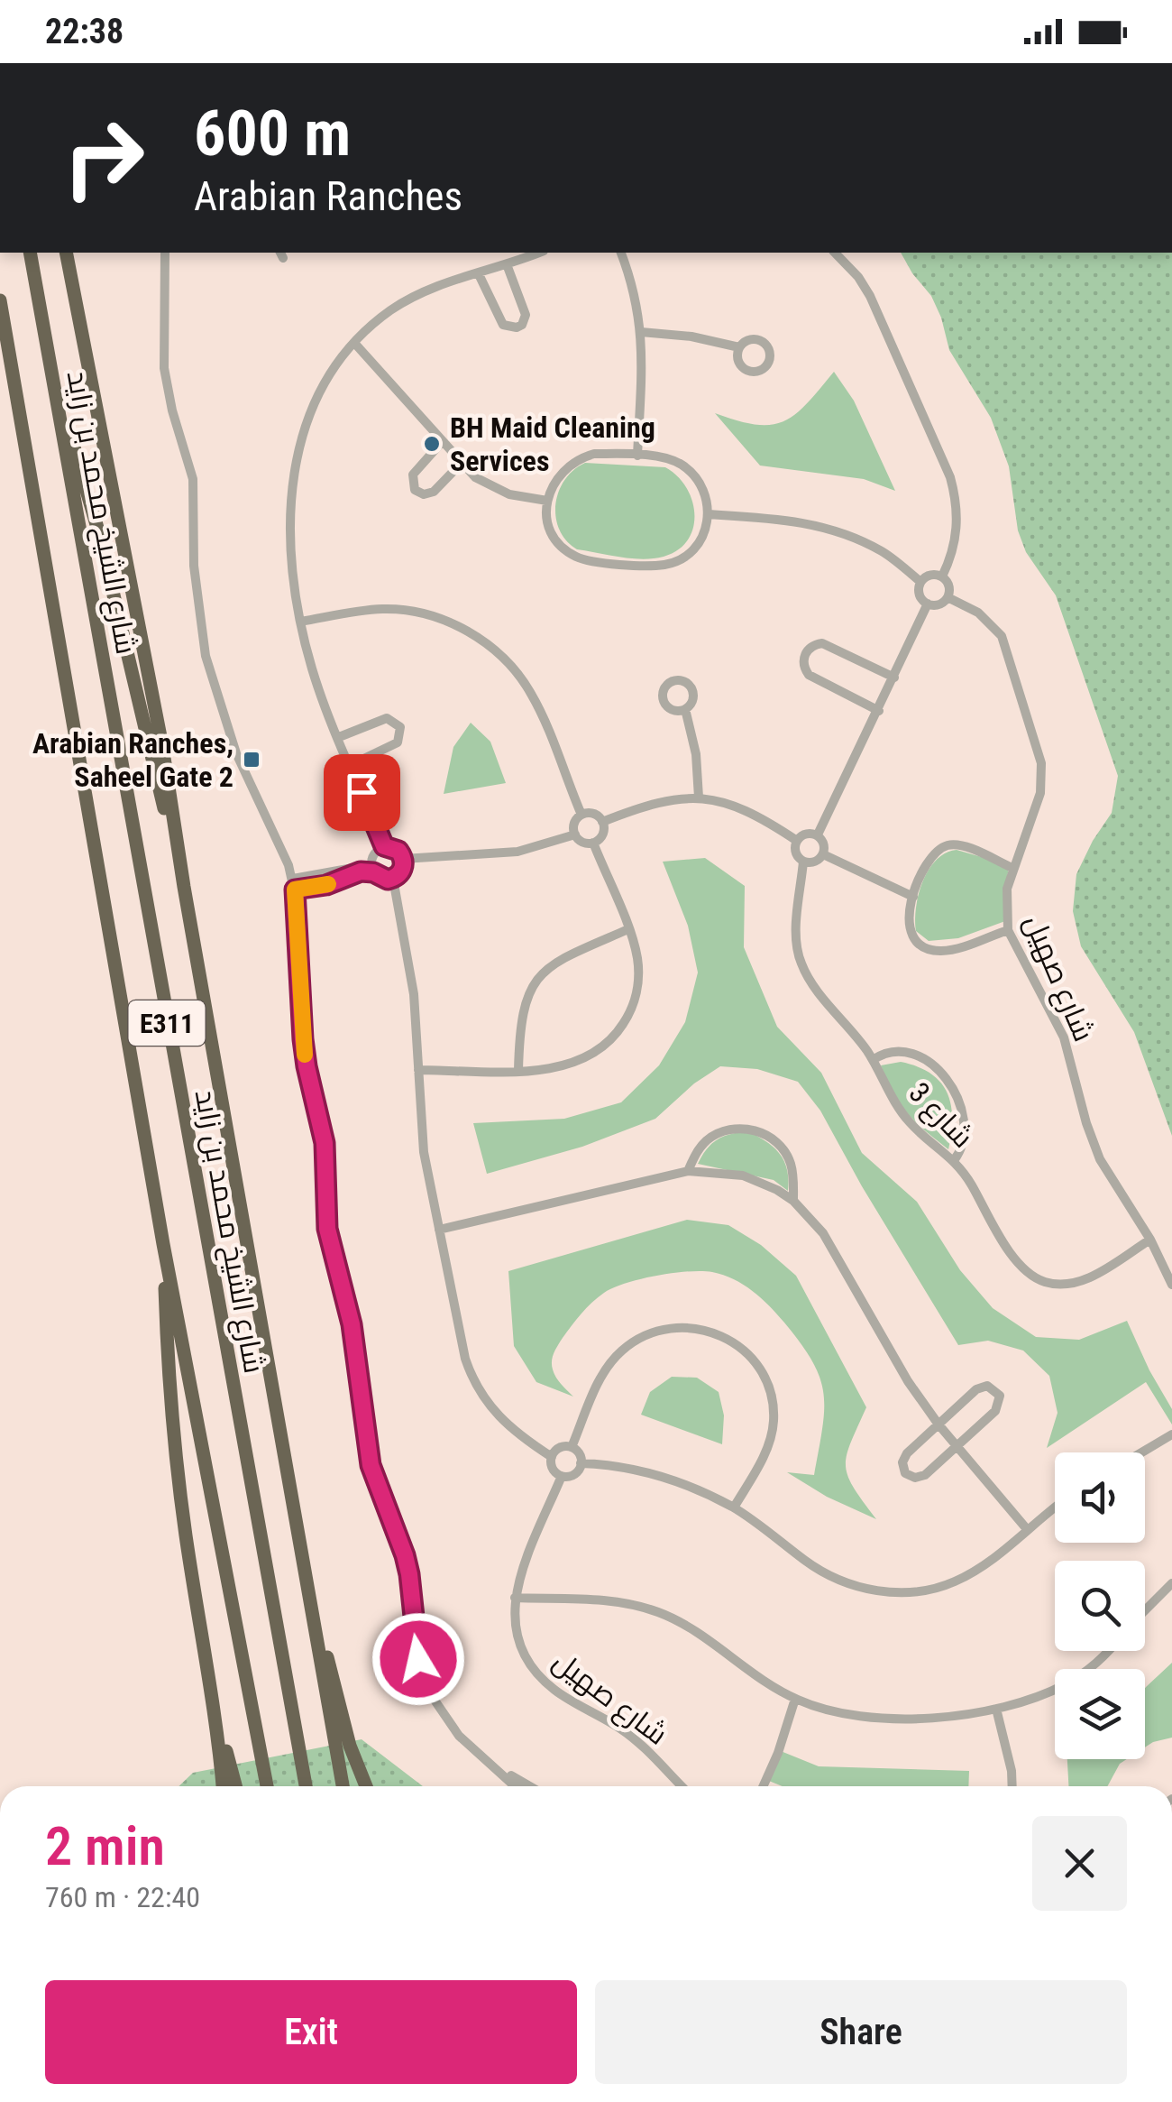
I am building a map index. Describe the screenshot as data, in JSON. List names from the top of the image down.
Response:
{
  "streets": {
    "highway": ["شارع الشيخ محمد بن زايد", "E311"],
    "street": ["شارع صهيل", "3 شارع"]
  },
  "crossings": [
    ["شارع صهيل", "3 شارع"]
  ],
  "places": {
    "other": ["BH Maid Cleaning Services"],
    "transit": ["Arabian Ranches, Saheel Gate 2"]
  },
  "page": {
    "status": "22:38",
    "turn": ["600 m", "Arabian Ranches"],
    "heading": ["2 min", "760 m · 22:40"],
    "buttons": ["Exit", "Share"]
  }
}
